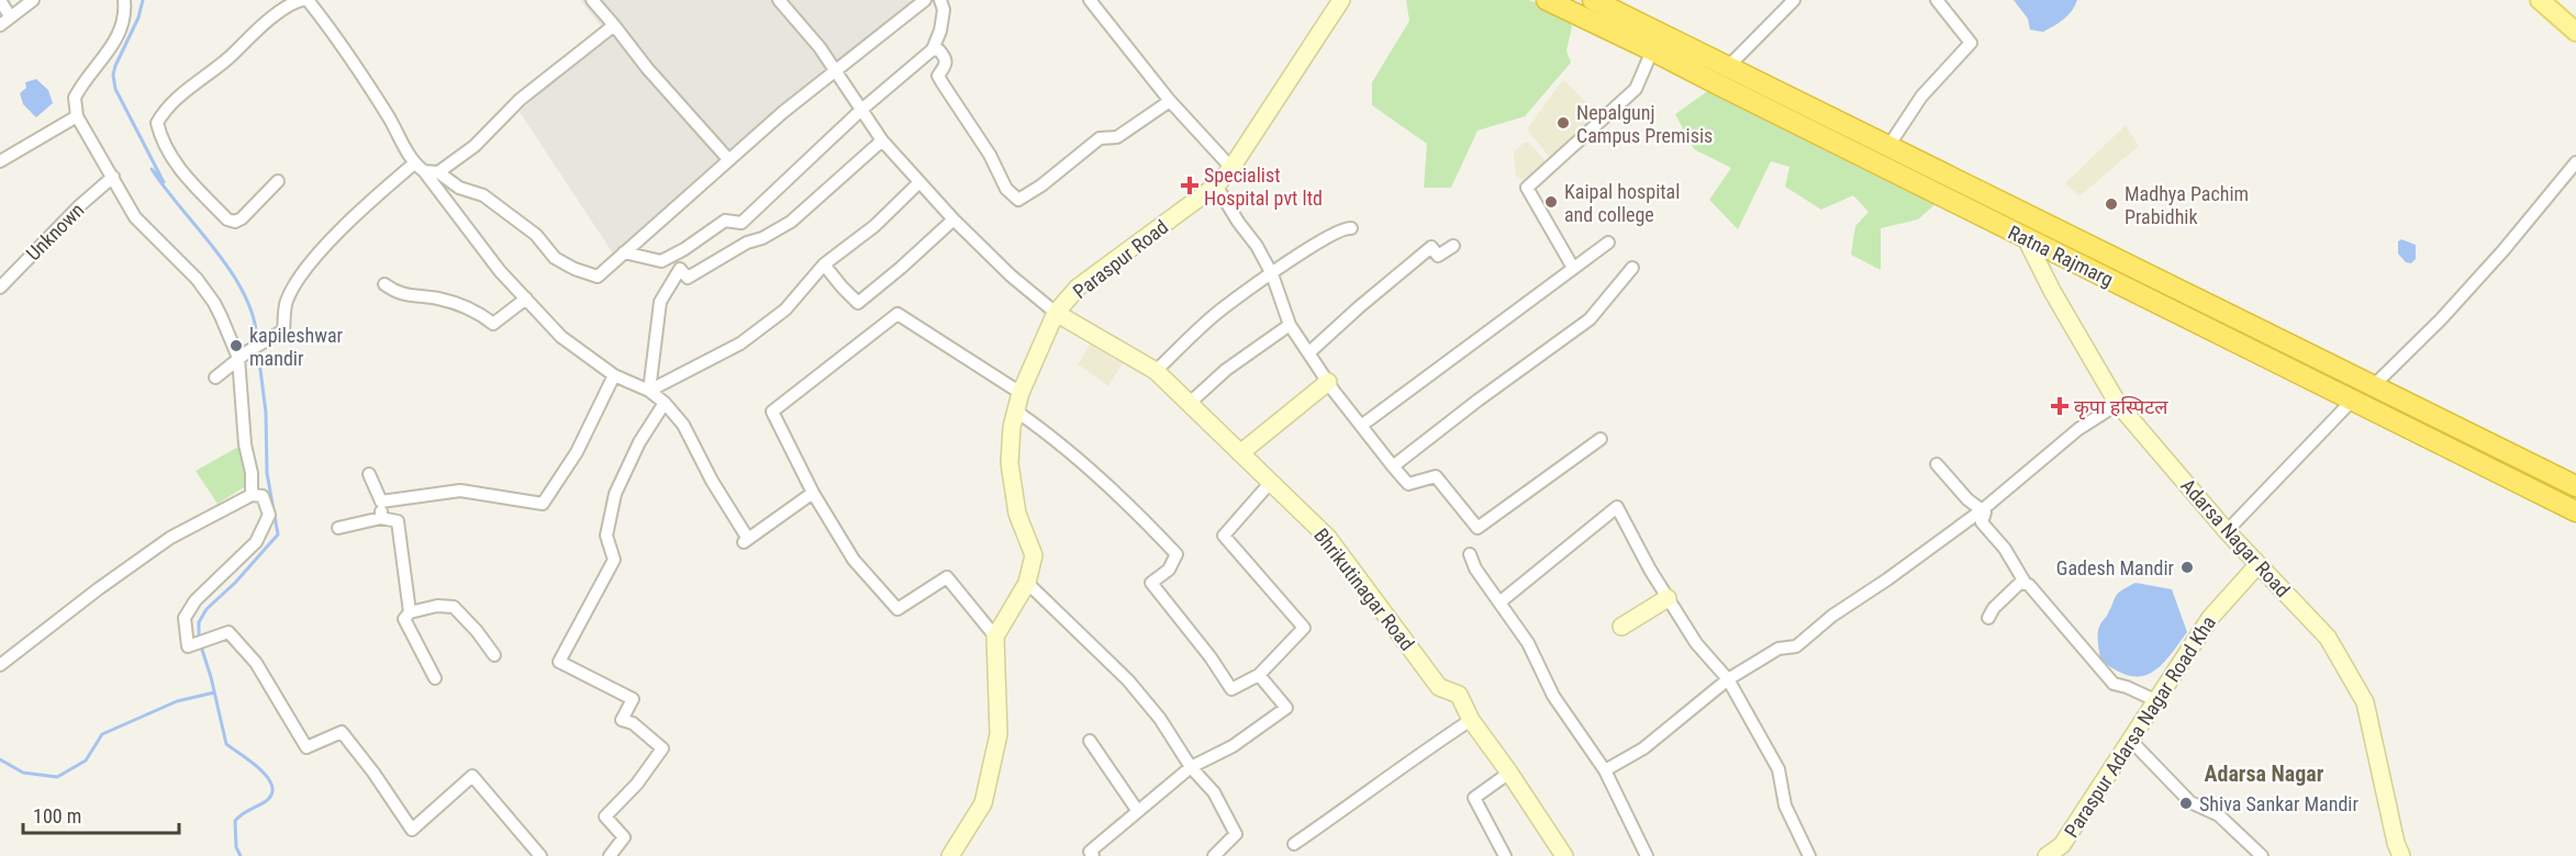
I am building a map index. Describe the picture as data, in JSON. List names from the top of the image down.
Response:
{
  "streets": {
    "highway": ["Ratna Rajmarg"],
    "street": [
      "Unknown",
      "Paraspur Road",
      "Adarsa Nagar Road",
      "Bhrikutinagar Road",
      "Paraspur Adarsa Nagar Road Kha"
    ]
  },
  "crossings": [
    ["Ratna Rajmarg", "Adarsa Nagar Road"],
    ["Paraspur Road", "Bhrikutinagar Road"],
    ["Adarsa Nagar Road", "Paraspur Adarsa Nagar Road Kha"]
  ],
  "districts": ["Adarsa Nagar"],
  "places": {
    "other": [
      "Nepalgunj Campus Premisis",
      "Kaipal hospital and college",
      "Madhya Pachim Prabidhik",
      "kapileshwar mandir",
      "Gadesh Mandir",
      "Shiva Sankar Mandir"
    ],
    "health": ["Specialist Hospital pvt ltd", "कृपा हस्पिटल"]
  },
  "scale_bar": "100 m"
}
